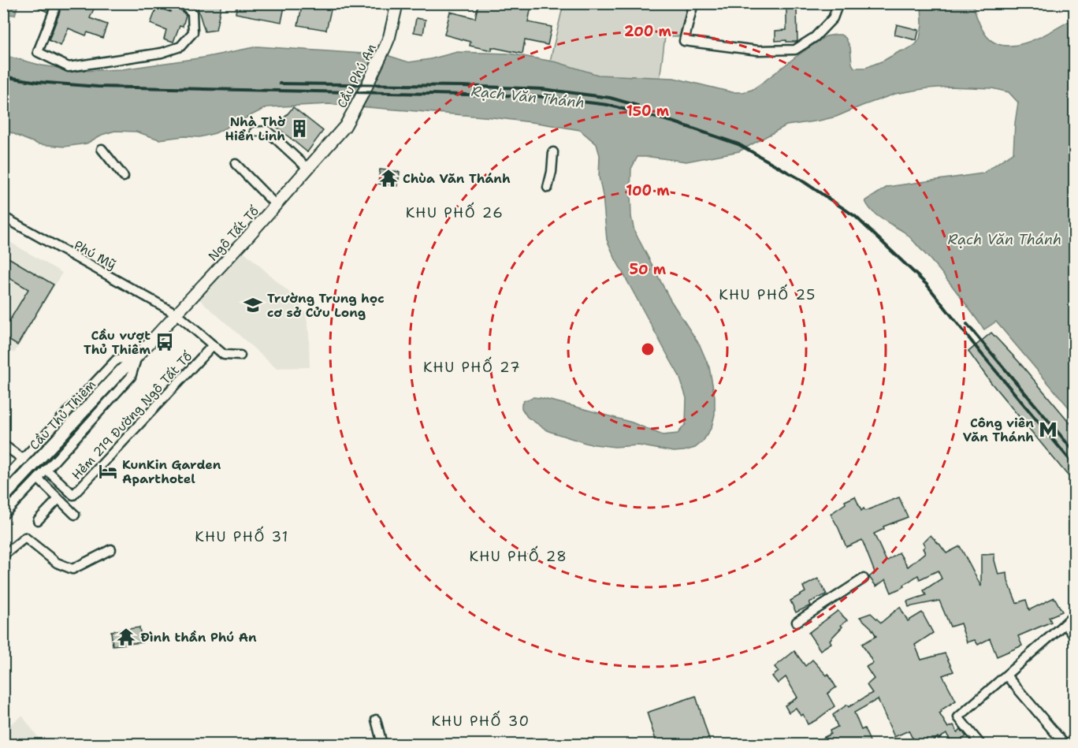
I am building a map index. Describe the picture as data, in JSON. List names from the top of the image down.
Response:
{
  "streets": {
    "street": [
      "Cầu Phú An",
      "Ngô Tất Tố",
      "Phú Mỹ",
      "Cầu Thủ Thiêm",
      "Hẻm 219 Đường Ngô Tất Tố"
    ]
  },
  "crossings": [
    ["Cầu Phú An", "Ngô Tất Tố"],
    ["Ngô Tất Tố", "Phú Mỹ"],
    ["Ngô Tất Tố", "Cầu Thủ Thiêm"],
    ["Ngô Tất Tố", "Hẻm 219 Đường Ngô Tất Tố"],
    ["Phú Mỹ", "Hẻm 219 Đường Ngô Tất Tố"]
  ],
  "districts": [
    "KHU PHỐ 26",
    "KHU PHỐ 25",
    "KHU PHỐ 27",
    "KHU PHỐ 31",
    "KHU PHỐ 28",
    "KHU PHỐ 30"
  ],
  "water": ["Rạch Văn Thánh"],
  "places": {
    "building": ["Nhà Thờ Hiển Linh"],
    "temple": ["Chùa Văn Thánh", "Đình thần Phú An"],
    "school or university": ["Trường Trung học cơ sở Cửu Long"],
    "bus stop": ["Cầu vượt Thủ Thiêm"],
    "metro station": ["Công viên Văn Thánh"],
    "hotel": ["KunKin Garden Aparthotel"]
  },
  "rings": [
    "200 m",
    "150 m",
    "100 m",
    "50 m"
  ]
}
